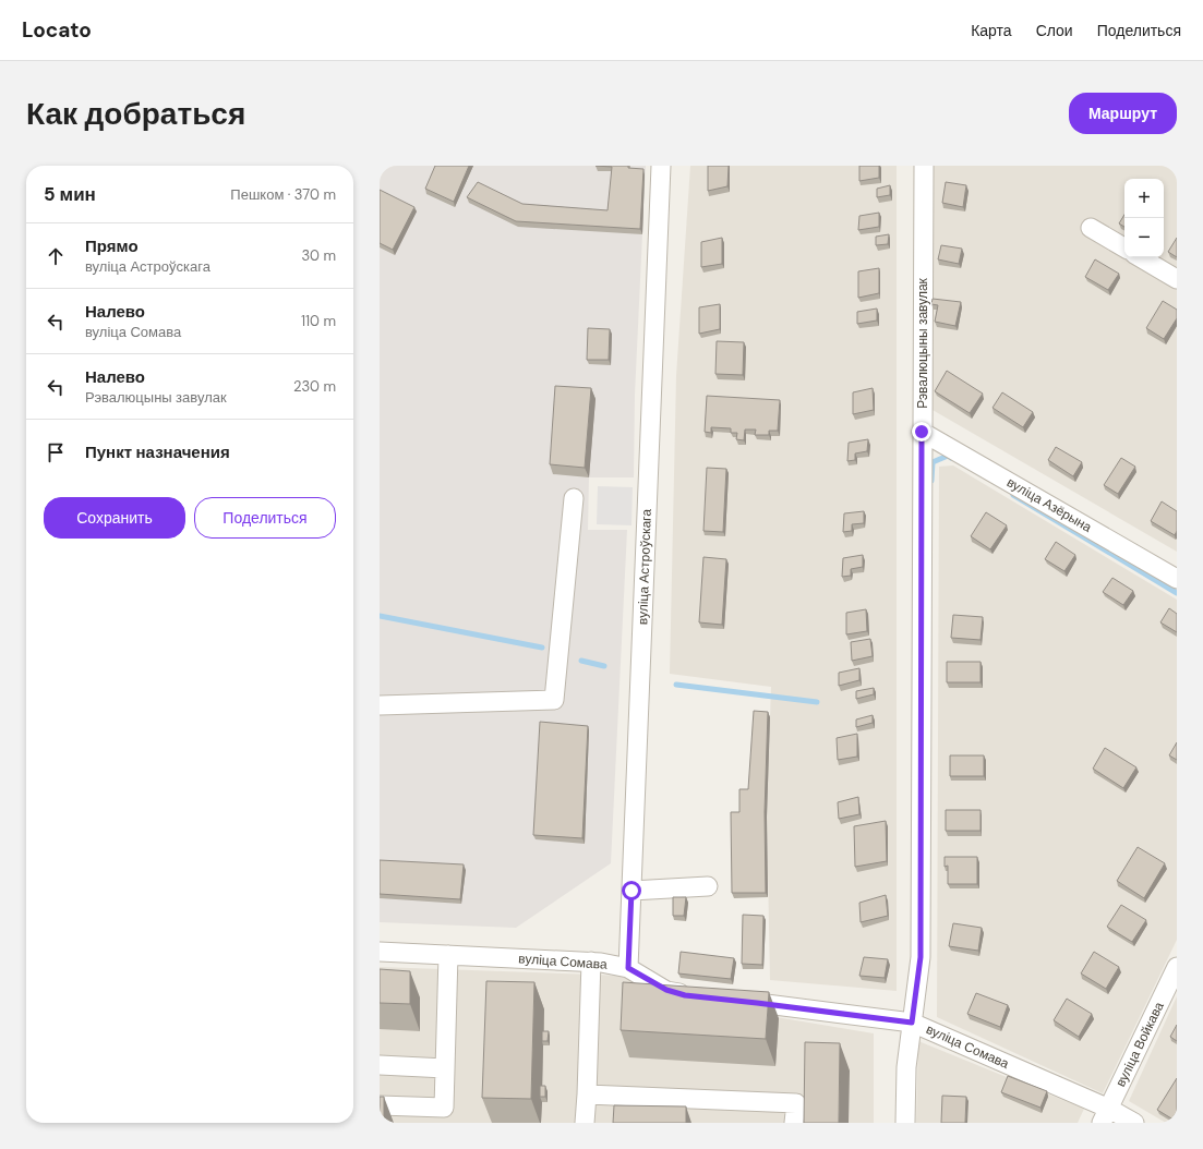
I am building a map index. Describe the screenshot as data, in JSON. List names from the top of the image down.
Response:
{
  "streets": {
    "street": [
      "Рэвалюцыны завулак",
      "вуліца Азёрына",
      "вуліца Астроўскага",
      "вуліца Сомава",
      "вуліца Войкава"
    ]
  },
  "crossings": [
    ["Рэвалюцыны завулак", "вуліца Азёрына"],
    ["Рэвалюцыны завулак", "вуліца Сомава"],
    ["вуліца Астроўскага", "вуліца Сомава"],
    ["вуліца Сомава", "вуліца Войкава"]
  ],
  "page": {
    "header": "Locato",
    "nav": ["Карта", "Слои", "Поделиться"],
    "buttons": [
      "Маршрут",
      ["Сохранить", "Поделиться"]
    ],
    "title": "Как добраться",
    "heading": ["5 мин", "Пешком · 370 m"],
    "map_buttons": ["+", "−"],
    "list": [
      ["Прямо", "вуліца Астроўскага", "30 m"],
      ["Налево", "вуліца Сомава", "110 m"],
      ["Налево", "Рэвалюцыны завулак", "230 m"],
      "Пункт назначения"
    ]
  }
}
